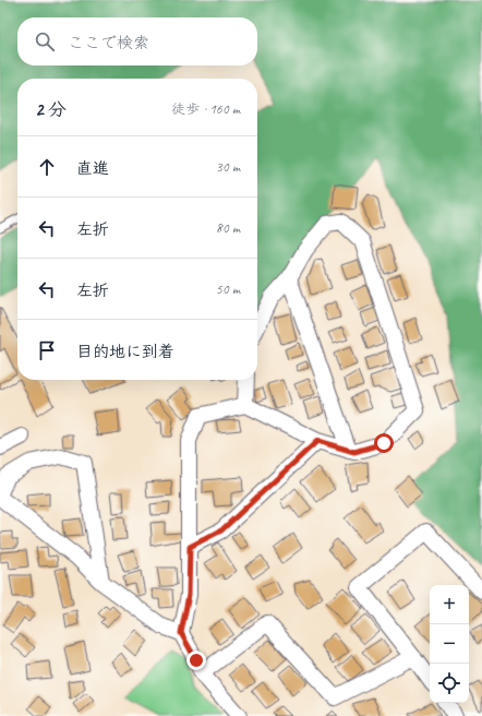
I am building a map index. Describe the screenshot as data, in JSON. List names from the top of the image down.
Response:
{
  "page": {
    "search": "ここで検索",
    "heading": ["2 分", "徒歩 · 160 m"],
    "list": [
      ["直進", "30 m"],
      ["左折", "80 m"],
      ["左折", "50 m"],
      "目的地に到着"
    ],
    "map_buttons": ["+", "−"]
  }
}
